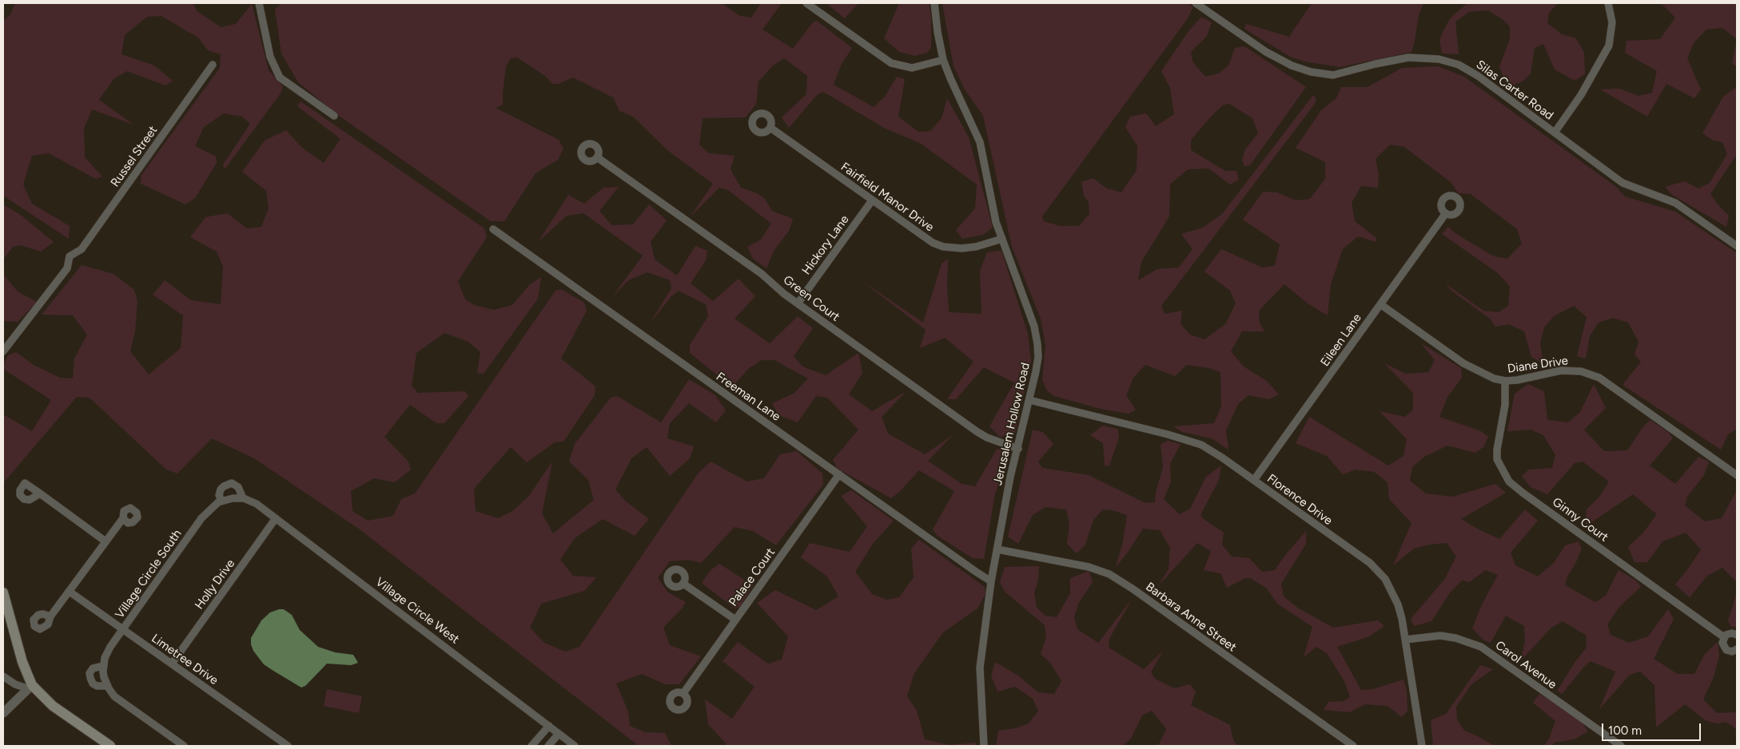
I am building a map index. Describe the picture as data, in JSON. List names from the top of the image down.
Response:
{
  "streets": {
    "street": [
      "Silas Carter Road",
      "Russel Street",
      "Fairfield Manor Drive",
      "Hickory Lane",
      "Green Court",
      "Eileen Lane",
      "Diane Drive",
      "Freeman Lane",
      "Jerusalem Hollow Road",
      "Florence Drive",
      "Ginny Court",
      "Village Circle South",
      "Palace Court",
      "Holly Drive",
      "Village Circle West",
      "Barbara Anne Street",
      "Limetree Drive",
      "Carol Avenue"
    ]
  },
  "crossings": [
    ["Fairfield Manor Drive", "Hickory Lane"],
    ["Fairfield Manor Drive", "Jerusalem Hollow Road"],
    ["Hickory Lane", "Green Court"],
    ["Green Court", "Jerusalem Hollow Road"],
    ["Eileen Lane", "Diane Drive"],
    ["Eileen Lane", "Florence Drive"],
    ["Diane Drive", "Ginny Court"],
    ["Freeman Lane", "Jerusalem Hollow Road"],
    ["Freeman Lane", "Palace Court"],
    ["Jerusalem Hollow Road", "Florence Drive"],
    ["Jerusalem Hollow Road", "Barbara Anne Street"],
    ["Florence Drive", "Carol Avenue"],
    ["Village Circle South", "Village Circle West"],
    ["Village Circle South", "Limetree Drive"],
    ["Holly Drive", "Village Circle West"],
    ["Holly Drive", "Limetree Drive"]
  ],
  "scale_bar": "100 m"
}
